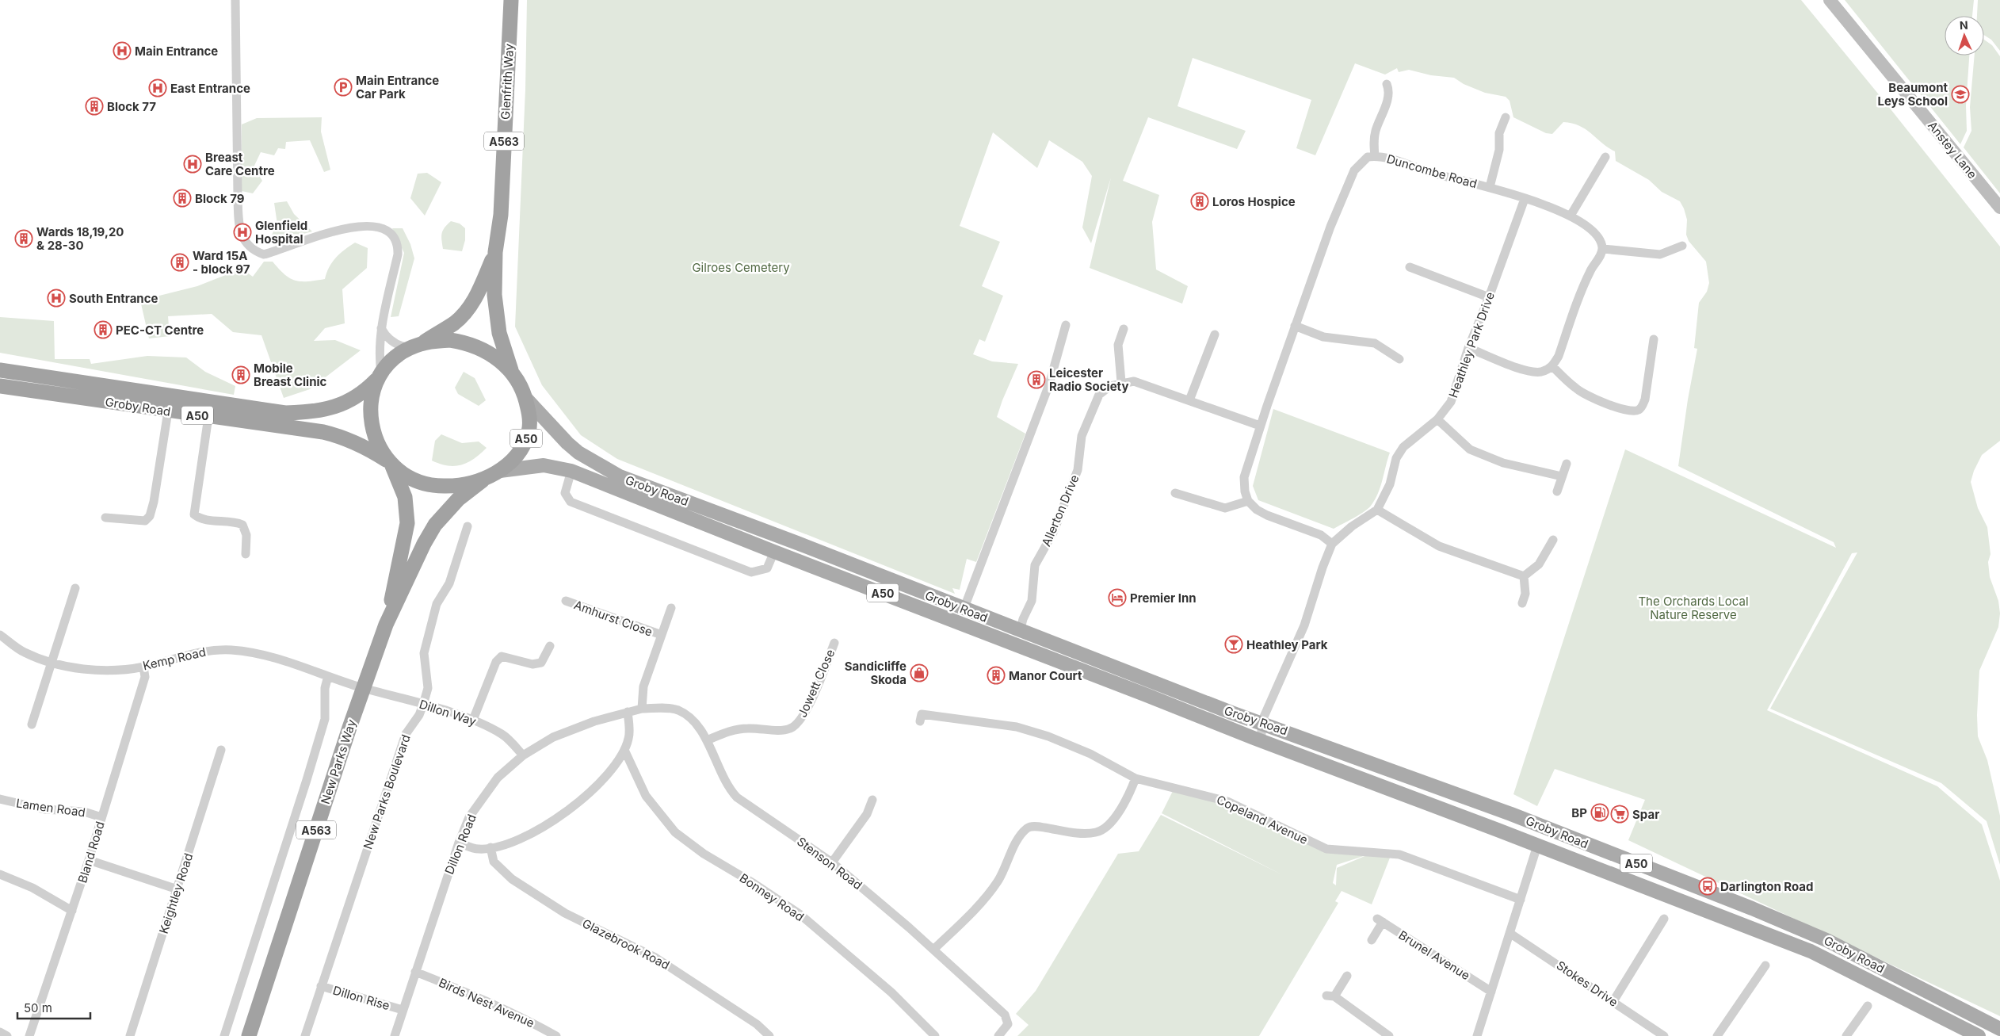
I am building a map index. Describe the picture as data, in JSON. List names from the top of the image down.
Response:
{
  "streets": {
    "highway": [
      "Glenfrith Way",
      "A563",
      "Groby Road",
      "A50",
      "New Parks Way"
    ],
    "main road": ["Anstey Lane"],
    "street": [
      "Duncombe Road",
      "Heathley Park Drive",
      "Allerton Drive",
      "Amhurst Close",
      "Kemp Road",
      "Jowett Close",
      "Dillon Way",
      "New Parks Boulevard",
      "Lamen Road",
      "Copeland Avenue",
      "Dillon Road",
      "Bland Road",
      "Stenson Road",
      "Keightley Road",
      "Bonney Road",
      "Glazebrook Road",
      "Brunel Avenue",
      "Stokes Drive",
      "Dillon Rise",
      "Birds Nest Avenue"
    ]
  },
  "crossings": [
    ["Glenfrith Way", "A50"],
    ["Duncombe Road", "Heathley Park Drive"],
    ["Groby Road", "A50"],
    ["Groby Road", "Allerton Drive"],
    ["Groby Road", "New Parks Way"],
    ["A50", "New Parks Way"],
    ["Kemp Road", "Dillon Way"],
    ["Kemp Road", "New Parks Way"],
    ["Kemp Road", "Bland Road"],
    ["Jowett Close", "Stenson Road"],
    ["Dillon Way", "New Parks Way"],
    ["Dillon Way", "New Parks Boulevard"],
    ["Dillon Way", "Dillon Road"],
    ["New Parks Boulevard", "Dillon Rise"],
    ["Lamen Road", "Bland Road"],
    ["Dillon Road", "Stenson Road"],
    ["Dillon Road", "Dillon Rise"],
    ["Dillon Road", "Birds Nest Avenue"]
  ],
  "parks": ["Gilroes Cemetery", "The Orchards Local Nature Reserve"],
  "places": {
    "hospital": [
      "Main Entrance",
      "East Entrance",
      "Breast Care Centre",
      "Glenfield Hospital",
      "South Entrance"
    ],
    "parking": ["Main Entrance Car Park"],
    "school or university": ["Beaumont Leys School"],
    "building": [
      "Block 77",
      "Block 79",
      "Loros Hospice",
      "Wards 18,19,20 & 28-30",
      "Ward 15A - block 97",
      "PEC-CT Centre",
      "Mobile Breast Clinic",
      "Leicester Radio Society",
      "Manor Court"
    ],
    "hotel": ["Premier Inn"],
    "bar": ["Heathley Park"],
    "shop": ["Sandicliffe Skoda"],
    "fuel station": ["BP"],
    "supermarket": ["Spar"],
    "bus stop": ["Darlington Road"]
  },
  "scale_bar": "50 m",
  "north": "top"
}
